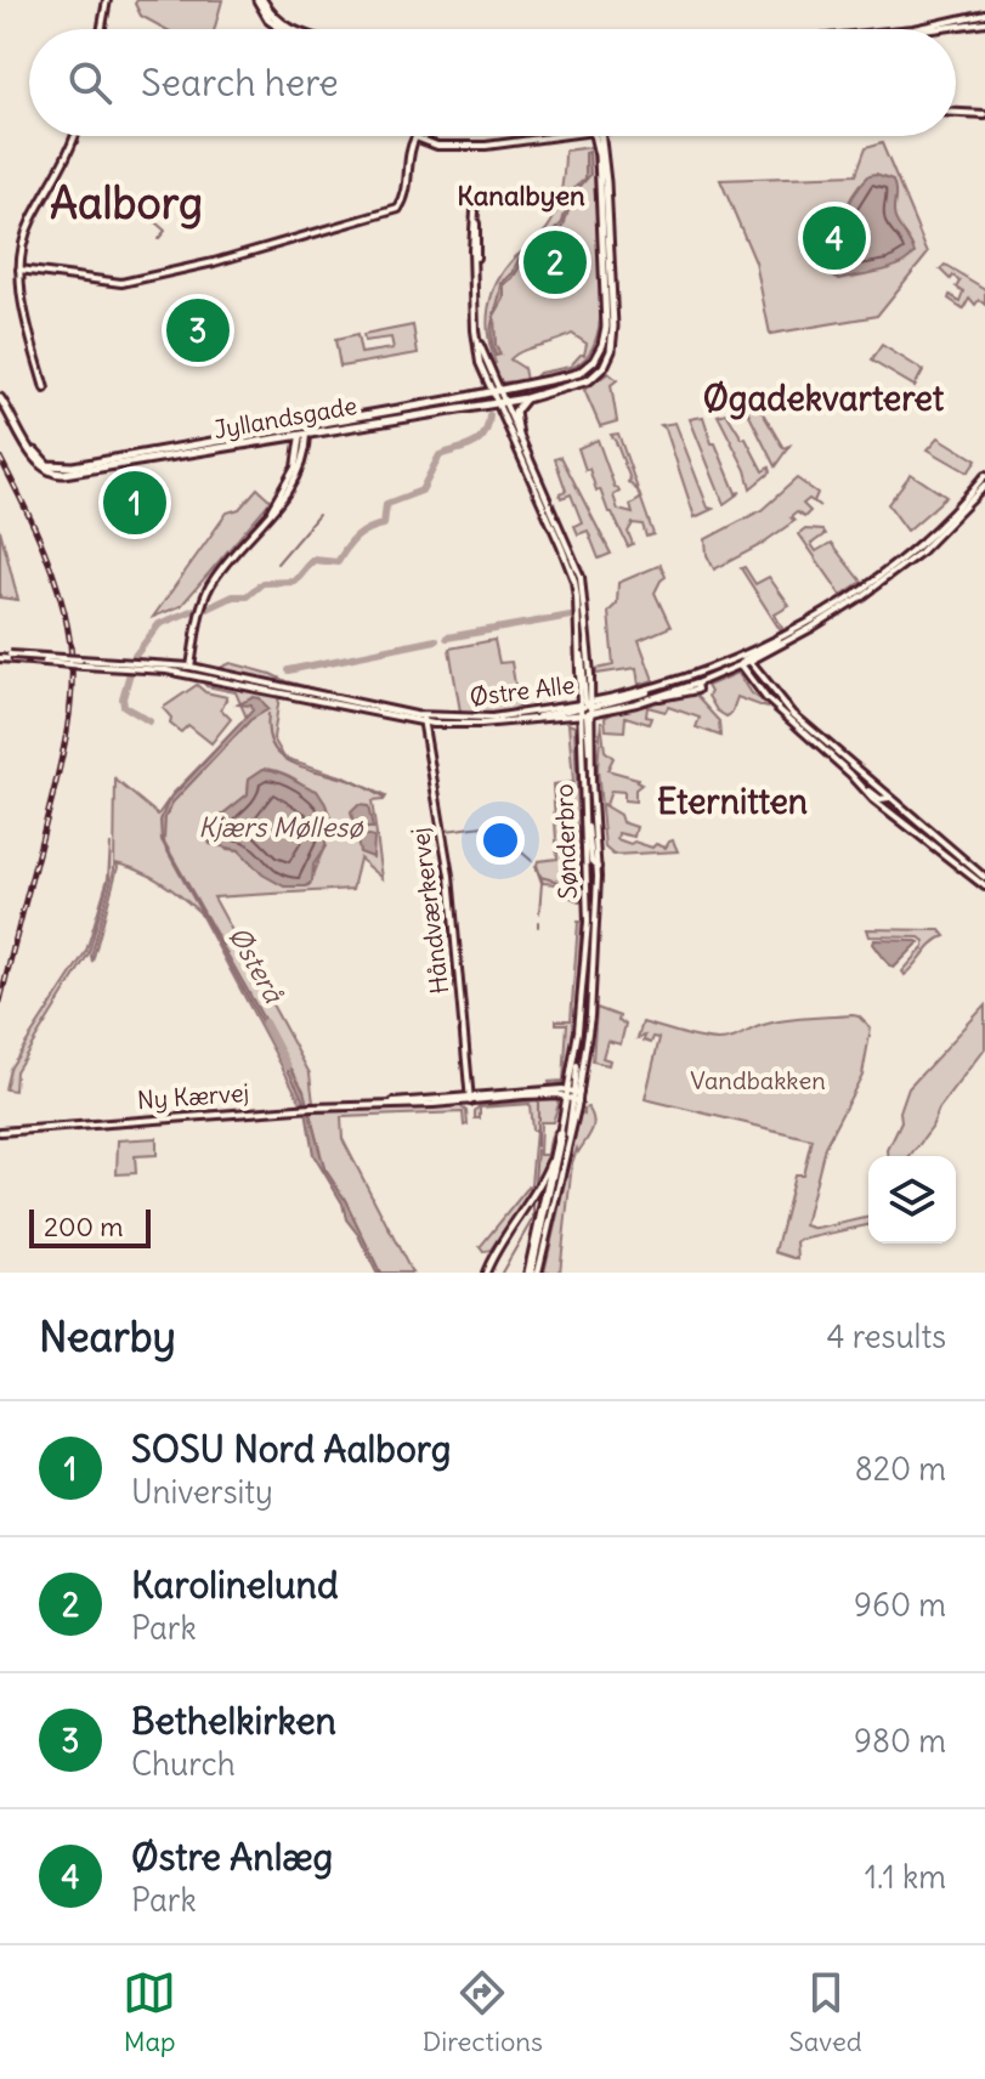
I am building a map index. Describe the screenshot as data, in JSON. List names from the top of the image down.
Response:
{
  "streets": {
    "main road": ["Jyllandsgade"],
    "street": [
      "Østre Alle",
      "Sønderbro",
      "Håndværkervej",
      "Ny Kærvej"
    ]
  },
  "crossings": [
    ["Jyllandsgade", "Sønderbro"],
    ["Østre Alle", "Sønderbro"],
    ["Østre Alle", "Håndværkervej"],
    ["Sønderbro", "Ny Kærvej"],
    ["Håndværkervej", "Ny Kærvej"]
  ],
  "districts": [
    "Kanalbyen",
    "Aalborg",
    "Øgadekvarteret",
    "Eternitten"
  ],
  "water": ["Kjærs Møllesø", "Østerå"],
  "parks": ["Vandbakken"],
  "scale_bar": "200 m",
  "page": {
    "search": "Search here",
    "pins": [
      "4",
      "2",
      "3",
      "1"
    ],
    "scale": "200 m",
    "heading": ["Nearby", "4 results"],
    "list": [
      {
        "mark": "1",
        "name": "SOSU Nord Aalborg",
        "note": "University",
        "value": "820 m"
      },
      {
        "mark": "2",
        "name": "Karolinelund",
        "note": "Park",
        "value": "960 m"
      },
      {
        "mark": "3",
        "name": "Bethelkirken",
        "note": "Church",
        "value": "980 m"
      },
      {
        "mark": "4",
        "name": "Østre Anlæg",
        "note": "Park",
        "value": "1.1 km"
      }
    ],
    "nav": ["Map", "Directions", "Saved"]
  }
}
